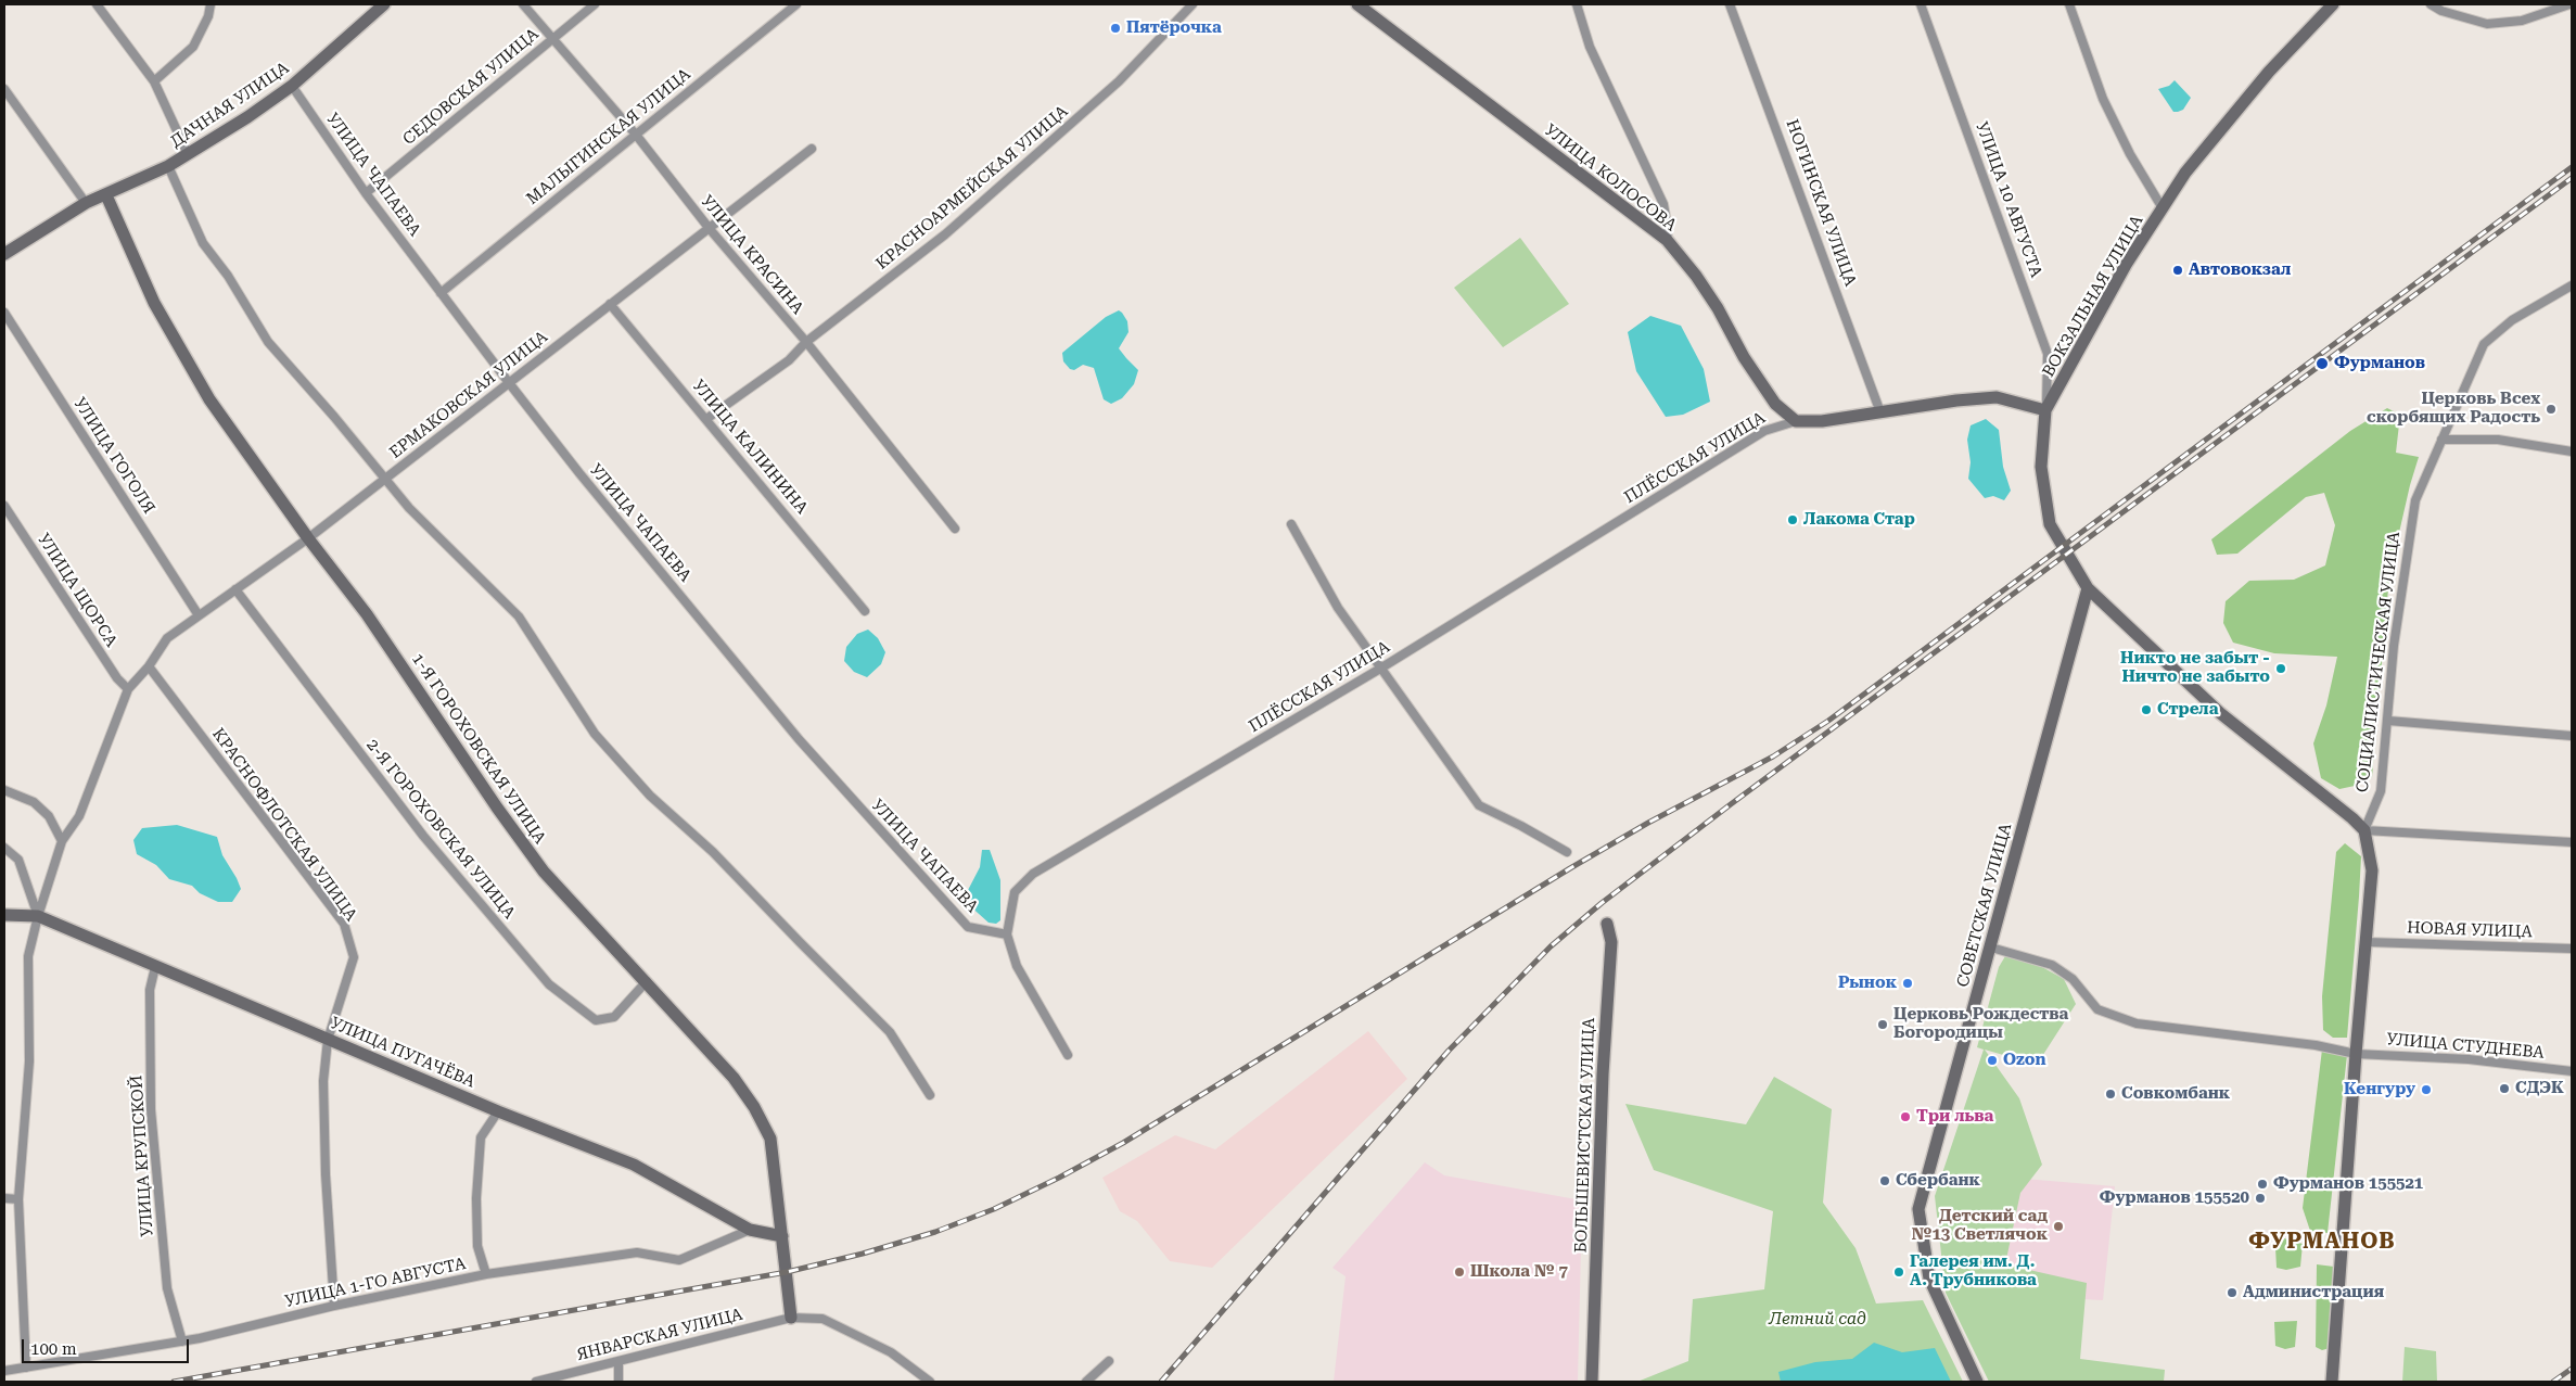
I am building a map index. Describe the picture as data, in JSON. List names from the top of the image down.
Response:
{
  "streets": {
    "main road": [
      "ДАЧНАЯ УЛИЦА",
      "УЛИЦА КОЛОСОВА",
      "ВОКЗАЛЬНАЯ УЛИЦА",
      "1-Я ГОРОХОВСКАЯ УЛИЦА",
      "СОВЕТСКАЯ УЛИЦА",
      "УЛИЦА ПУГАЧЁВА",
      "БОЛЬШЕВИСТСКАЯ УЛИЦА"
    ],
    "street": [
      "СЕДОВСКАЯ УЛИЦА",
      "МАЛЫГИНСКАЯ УЛИЦА",
      "УЛИЦА ЧАПАЕВА",
      "КРАСНОАРМЕЙСКАЯ УЛИЦА",
      "УЛИЦА 10 АВГУСТА",
      "НОГИНСКАЯ УЛИЦА",
      "УЛИЦА КРАСИНА",
      "ЕРМАКОВСКАЯ УЛИЦА",
      "УЛИЦА КАЛИНИНА",
      "УЛИЦА ГОГОЛЯ",
      "ПЛЁССКАЯ УЛИЦА",
      "УЛИЦА ЩОРСА",
      "СОЦИАЛИСТИЧЕСКАЯ УЛИЦА",
      "КРАСНОФЛОТСКАЯ УЛИЦА",
      "2-Я ГОРОХОВСКАЯ УЛИЦА",
      "НОВАЯ УЛИЦА",
      "УЛИЦА СТУДНЕВА",
      "УЛИЦА КРУПСКОЙ",
      "УЛИЦА 1-ГО АВГУСТА",
      "ЯНВАРСКАЯ УЛИЦА"
    ]
  },
  "crossings": [
    ["СЕДОВСКАЯ УЛИЦА", "УЛИЦА ЧАПАЕВА"],
    ["СЕДОВСКАЯ УЛИЦА", "УЛИЦА КРАСИНА"],
    ["ДАЧНАЯ УЛИЦА", "УЛИЦА ЧАПАЕВА"],
    ["ДАЧНАЯ УЛИЦА", "1-Я ГОРОХОВСКАЯ УЛИЦА"],
    ["МАЛЫГИНСКАЯ УЛИЦА", "УЛИЦА ЧАПАЕВА"],
    ["МАЛЫГИНСКАЯ УЛИЦА", "УЛИЦА КРАСИНА"],
    ["УЛИЦА ЧАПАЕВА", "ЕРМАКОВСКАЯ УЛИЦА"],
    ["УЛИЦА ЧАПАЕВА", "ПЛЁССКАЯ УЛИЦА"],
    ["УЛИЦА КОЛОСОВА", "ПЛЁССКАЯ УЛИЦА"],
    ["КРАСНОАРМЕЙСКАЯ УЛИЦА", "УЛИЦА КРАСИНА"],
    ["КРАСНОАРМЕЙСКАЯ УЛИЦА", "УЛИЦА КАЛИНИНА"],
    ["УЛИЦА 10 АВГУСТА", "ВОКЗАЛЬНАЯ УЛИЦА"],
    ["УЛИЦА КРАСИНА", "ЕРМАКОВСКАЯ УЛИЦА"],
    ["ВОКЗАЛЬНАЯ УЛИЦА", "СОЦИАЛИСТИЧЕСКАЯ УЛИЦА"],
    ["ВОКЗАЛЬНАЯ УЛИЦА", "СОВЕТСКАЯ УЛИЦА"],
    ["ЕРМАКОВСКАЯ УЛИЦА", "УЛИЦА КАЛИНИНА"],
    ["ЕРМАКОВСКАЯ УЛИЦА", "УЛИЦА ГОГОЛЯ"],
    ["ЕРМАКОВСКАЯ УЛИЦА", "1-Я ГОРОХОВСКАЯ УЛИЦА"],
    ["ЕРМАКОВСКАЯ УЛИЦА", "КРАСНОФЛОТСКАЯ УЛИЦА"],
    ["ЕРМАКОВСКАЯ УЛИЦА", "2-Я ГОРОХОВСКАЯ УЛИЦА"],
    ["1-Я ГОРОХОВСКАЯ УЛИЦА", "2-Я ГОРОХОВСКАЯ УЛИЦА"],
    ["1-Я ГОРОХОВСКАЯ УЛИЦА", "УЛИЦА ПУГАЧЁВА"],
    ["1-Я ГОРОХОВСКАЯ УЛИЦА", "ЯНВАРСКАЯ УЛИЦА"],
    ["КРАСНОФЛОТСКАЯ УЛИЦА", "УЛИЦА ПУГАЧЁВА"],
    ["КРАСНОФЛОТСКАЯ УЛИЦА", "УЛИЦА 1-ГО АВГУСТА"],
    ["УЛИЦА ПУГАЧЁВА", "УЛИЦА КРУПСКОЙ"],
    ["УЛИЦА ПУГАЧЁВА", "УЛИЦА 1-ГО АВГУСТА"],
    ["УЛИЦА КРУПСКОЙ", "УЛИЦА 1-ГО АВГУСТА"]
  ],
  "districts": ["ФУРМАНОВ"],
  "parks": ["Летний сад"],
  "places": [
    "Пятёрочка",
    "Автовокзал",
    "Фурманов",
    "Церковь Всех скорбящих Радость",
    "Лакома Стар",
    "Никто не забыт - Ничто не забыто",
    "Стрела",
    "Рынок",
    "Церковь Рождества Богородицы",
    "Ozon",
    "СДЭК",
    "Кенгуру",
    "Совкомбанк",
    "Три льва",
    "Сбербанк",
    "Фурманов 155521",
    "Фурманов 155520",
    "Детский сад №13 Светлячок",
    "Школа № 7",
    "Галерея им. Д. А. Трубникова",
    "Администрация"
  ],
  "scale_bar": "100 m"
}
